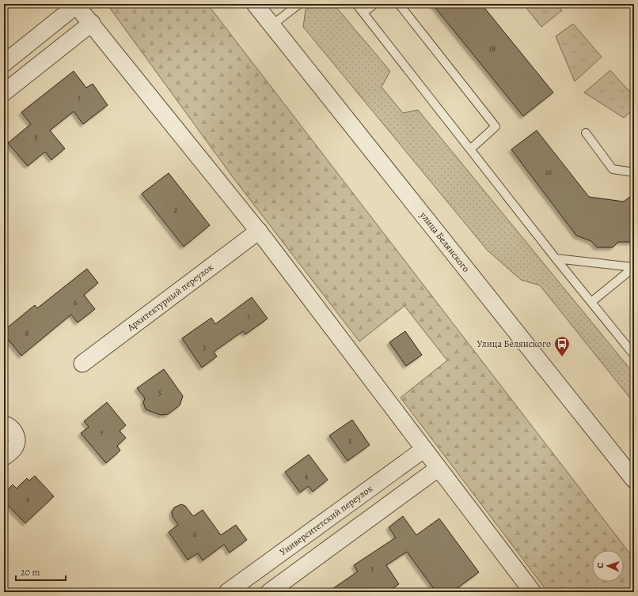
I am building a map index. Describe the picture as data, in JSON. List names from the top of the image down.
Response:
{
  "streets": {
    "street": ["улица Белянского", "Архитектурный переулок", "Университетский переулок"]
  },
  "places": {
    "bus stop": ["Улица Белянского"]
  },
  "house_numbers": [
    "18",
    "1",
    "3",
    "16",
    "2",
    "6",
    "1",
    "8",
    "3",
    "5",
    "7",
    "2",
    "4",
    "9",
    "6",
    "3"
  ],
  "scale_bar": "20 m",
  "north": "left"
}
